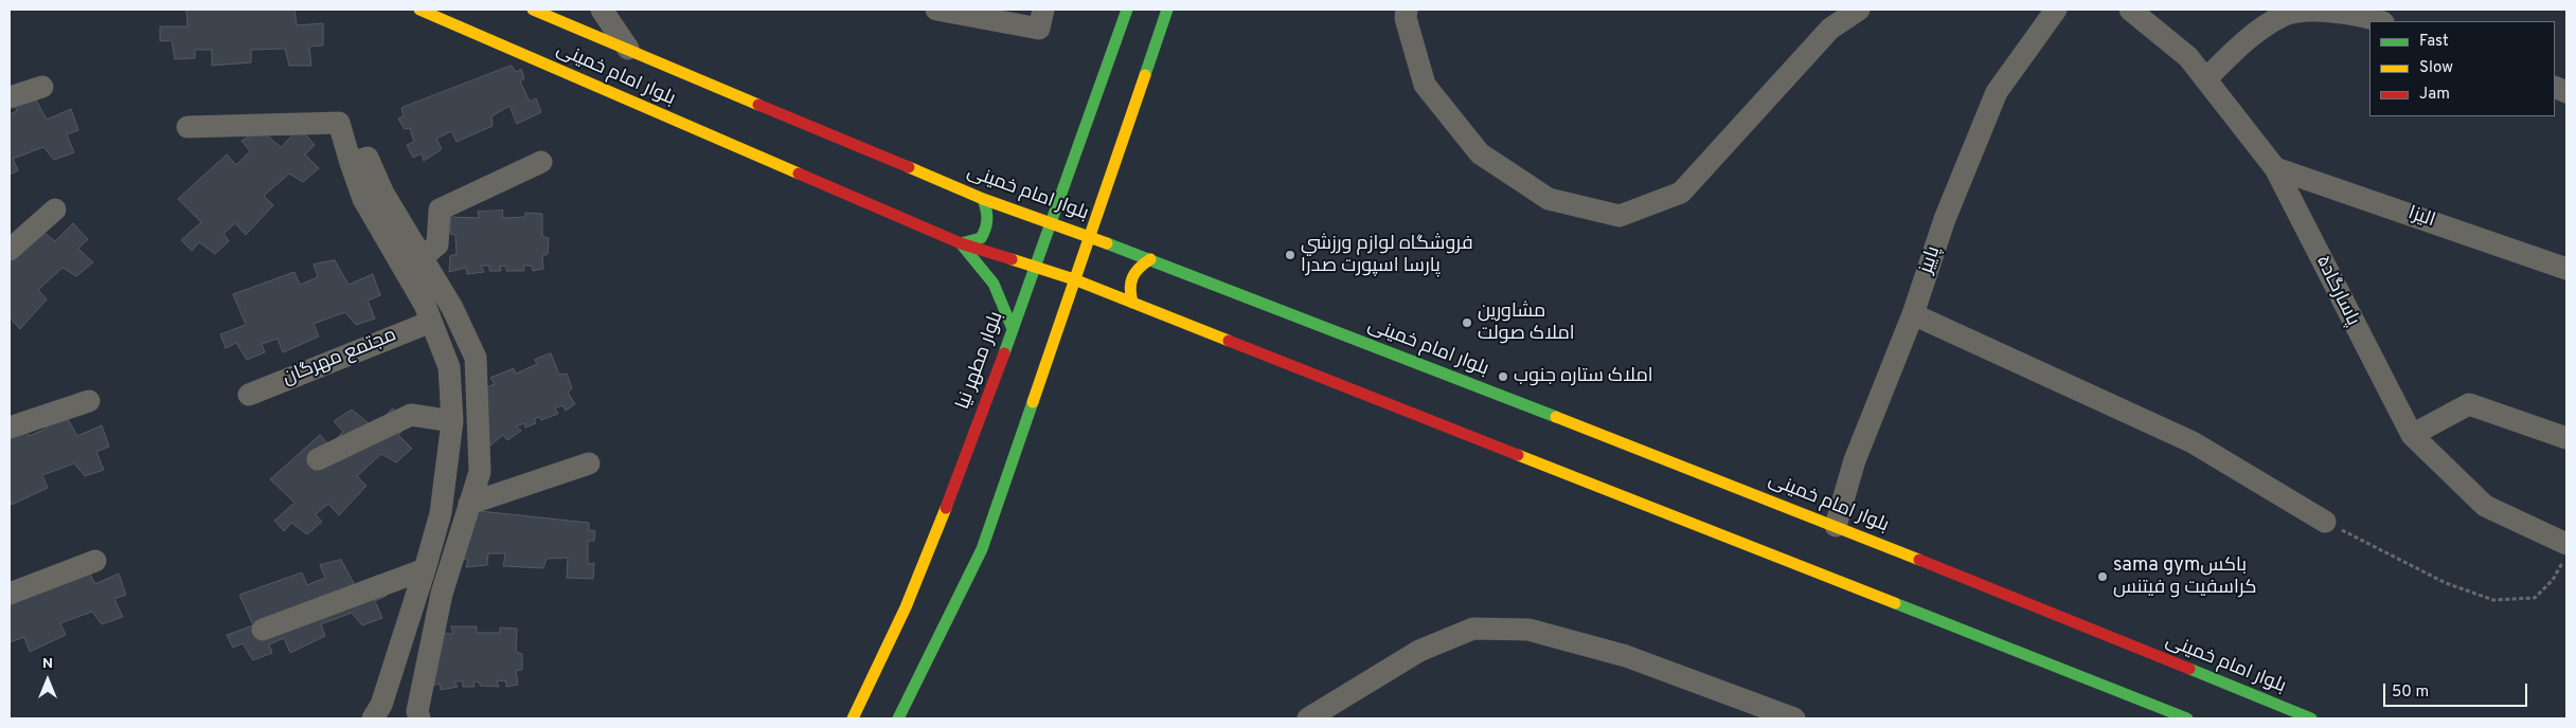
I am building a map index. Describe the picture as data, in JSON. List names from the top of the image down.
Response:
{
  "streets": {
    "main road": ["بلوار امام خمینی", "بلوار مطهر نیا"],
    "street": [
      "الیزا",
      "پاییز",
      "پاسارگاد۵",
      "مجتمع مهرگان"
    ]
  },
  "crossings": [
    ["بلوار امام خمینی", "پاییز"],
    ["بلوار امام خمینی", "بلوار مطهر نیا"],
    ["الیزا", "پاسارگاد۵"]
  ],
  "places": [
    "فروشگاه لوازم ورزشي پارسا اسپورت صدرا",
    "مشاورین املاک صولت",
    "املاک ستاره جنوب",
    "sama gymباکس کراسفیت و فیتنس"
  ],
  "legend": ["Fast", "Slow", "Jam"],
  "scale_bar": "50 m",
  "north": "top"
}
